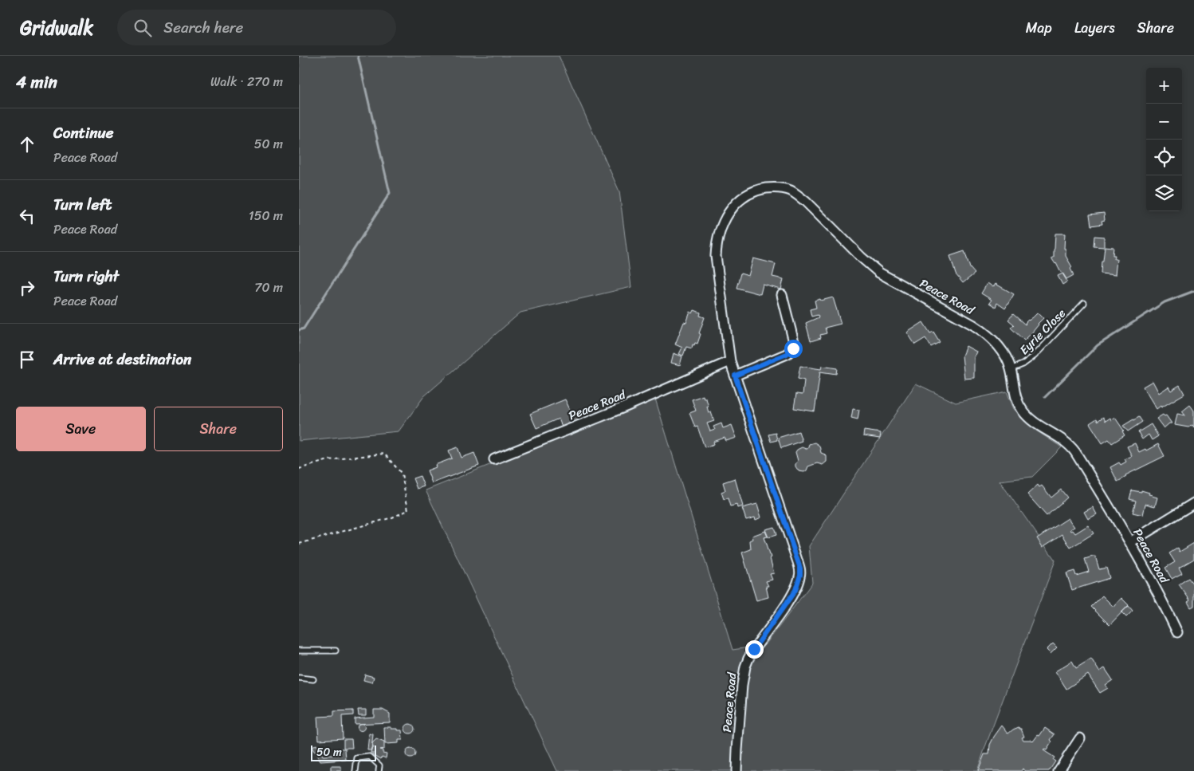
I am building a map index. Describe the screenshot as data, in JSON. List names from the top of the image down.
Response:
{
  "streets": {
    "street": ["Peace Road"],
    "lane": ["Eyrie Close"]
  },
  "crossings": [
    ["Peace Road", "Eyrie Close"]
  ],
  "scale_bar": "50 m",
  "page": {
    "header": "Gridwalk",
    "search": "Search here",
    "nav": ["Map", "Layers", "Share"],
    "heading": ["4 min", "Walk · 270 m"],
    "map_buttons": ["+", "−"],
    "list": [
      ["Continue", "Peace Road", "50 m"],
      ["Turn left", "Peace Road", "150 m"],
      ["Turn right", "Peace Road", "70 m"],
      "Arrive at destination"
    ],
    "buttons": ["Save", "Share"],
    "scale": "50 m"
  }
}
